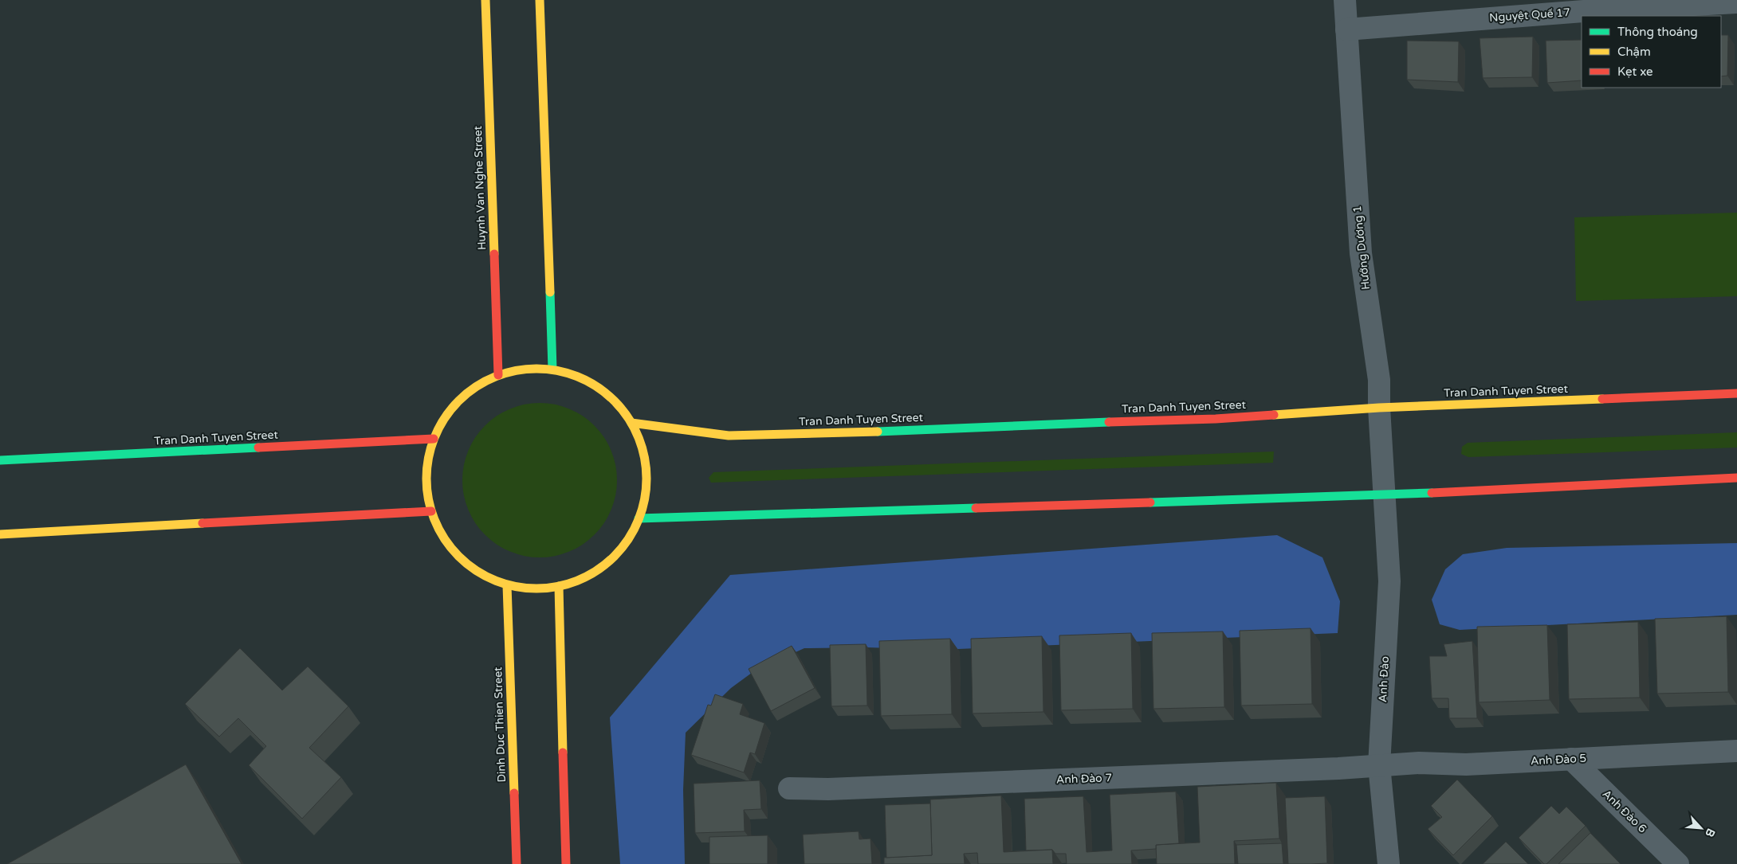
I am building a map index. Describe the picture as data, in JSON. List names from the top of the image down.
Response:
{
  "streets": {
    "main road": ["Huynh Van Nghe Street", "Tran Danh Tuyen Street", "Dinh Duc Thien Street"],
    "street": [
      "Nguyệt Quế 17",
      "Hướng Dương 1",
      "Anh Đào",
      "Anh Đào 5",
      "Anh Đào 7",
      "Anh Đào 6"
    ]
  },
  "crossings": [
    ["Nguyệt Quế 17", "Hướng Dương 1"],
    ["Hướng Dương 1", "Tran Danh Tuyen Street"],
    ["Hướng Dương 1", "Anh Đào"],
    ["Anh Đào", "Anh Đào 5"],
    ["Anh Đào", "Anh Đào 7"],
    ["Anh Đào 5", "Anh Đào 7"],
    ["Anh Đào 5", "Anh Đào 6"]
  ],
  "legend": ["Thông thoáng", "Chậm", "Kẹt xe"],
  "north": "bottom right"
}
